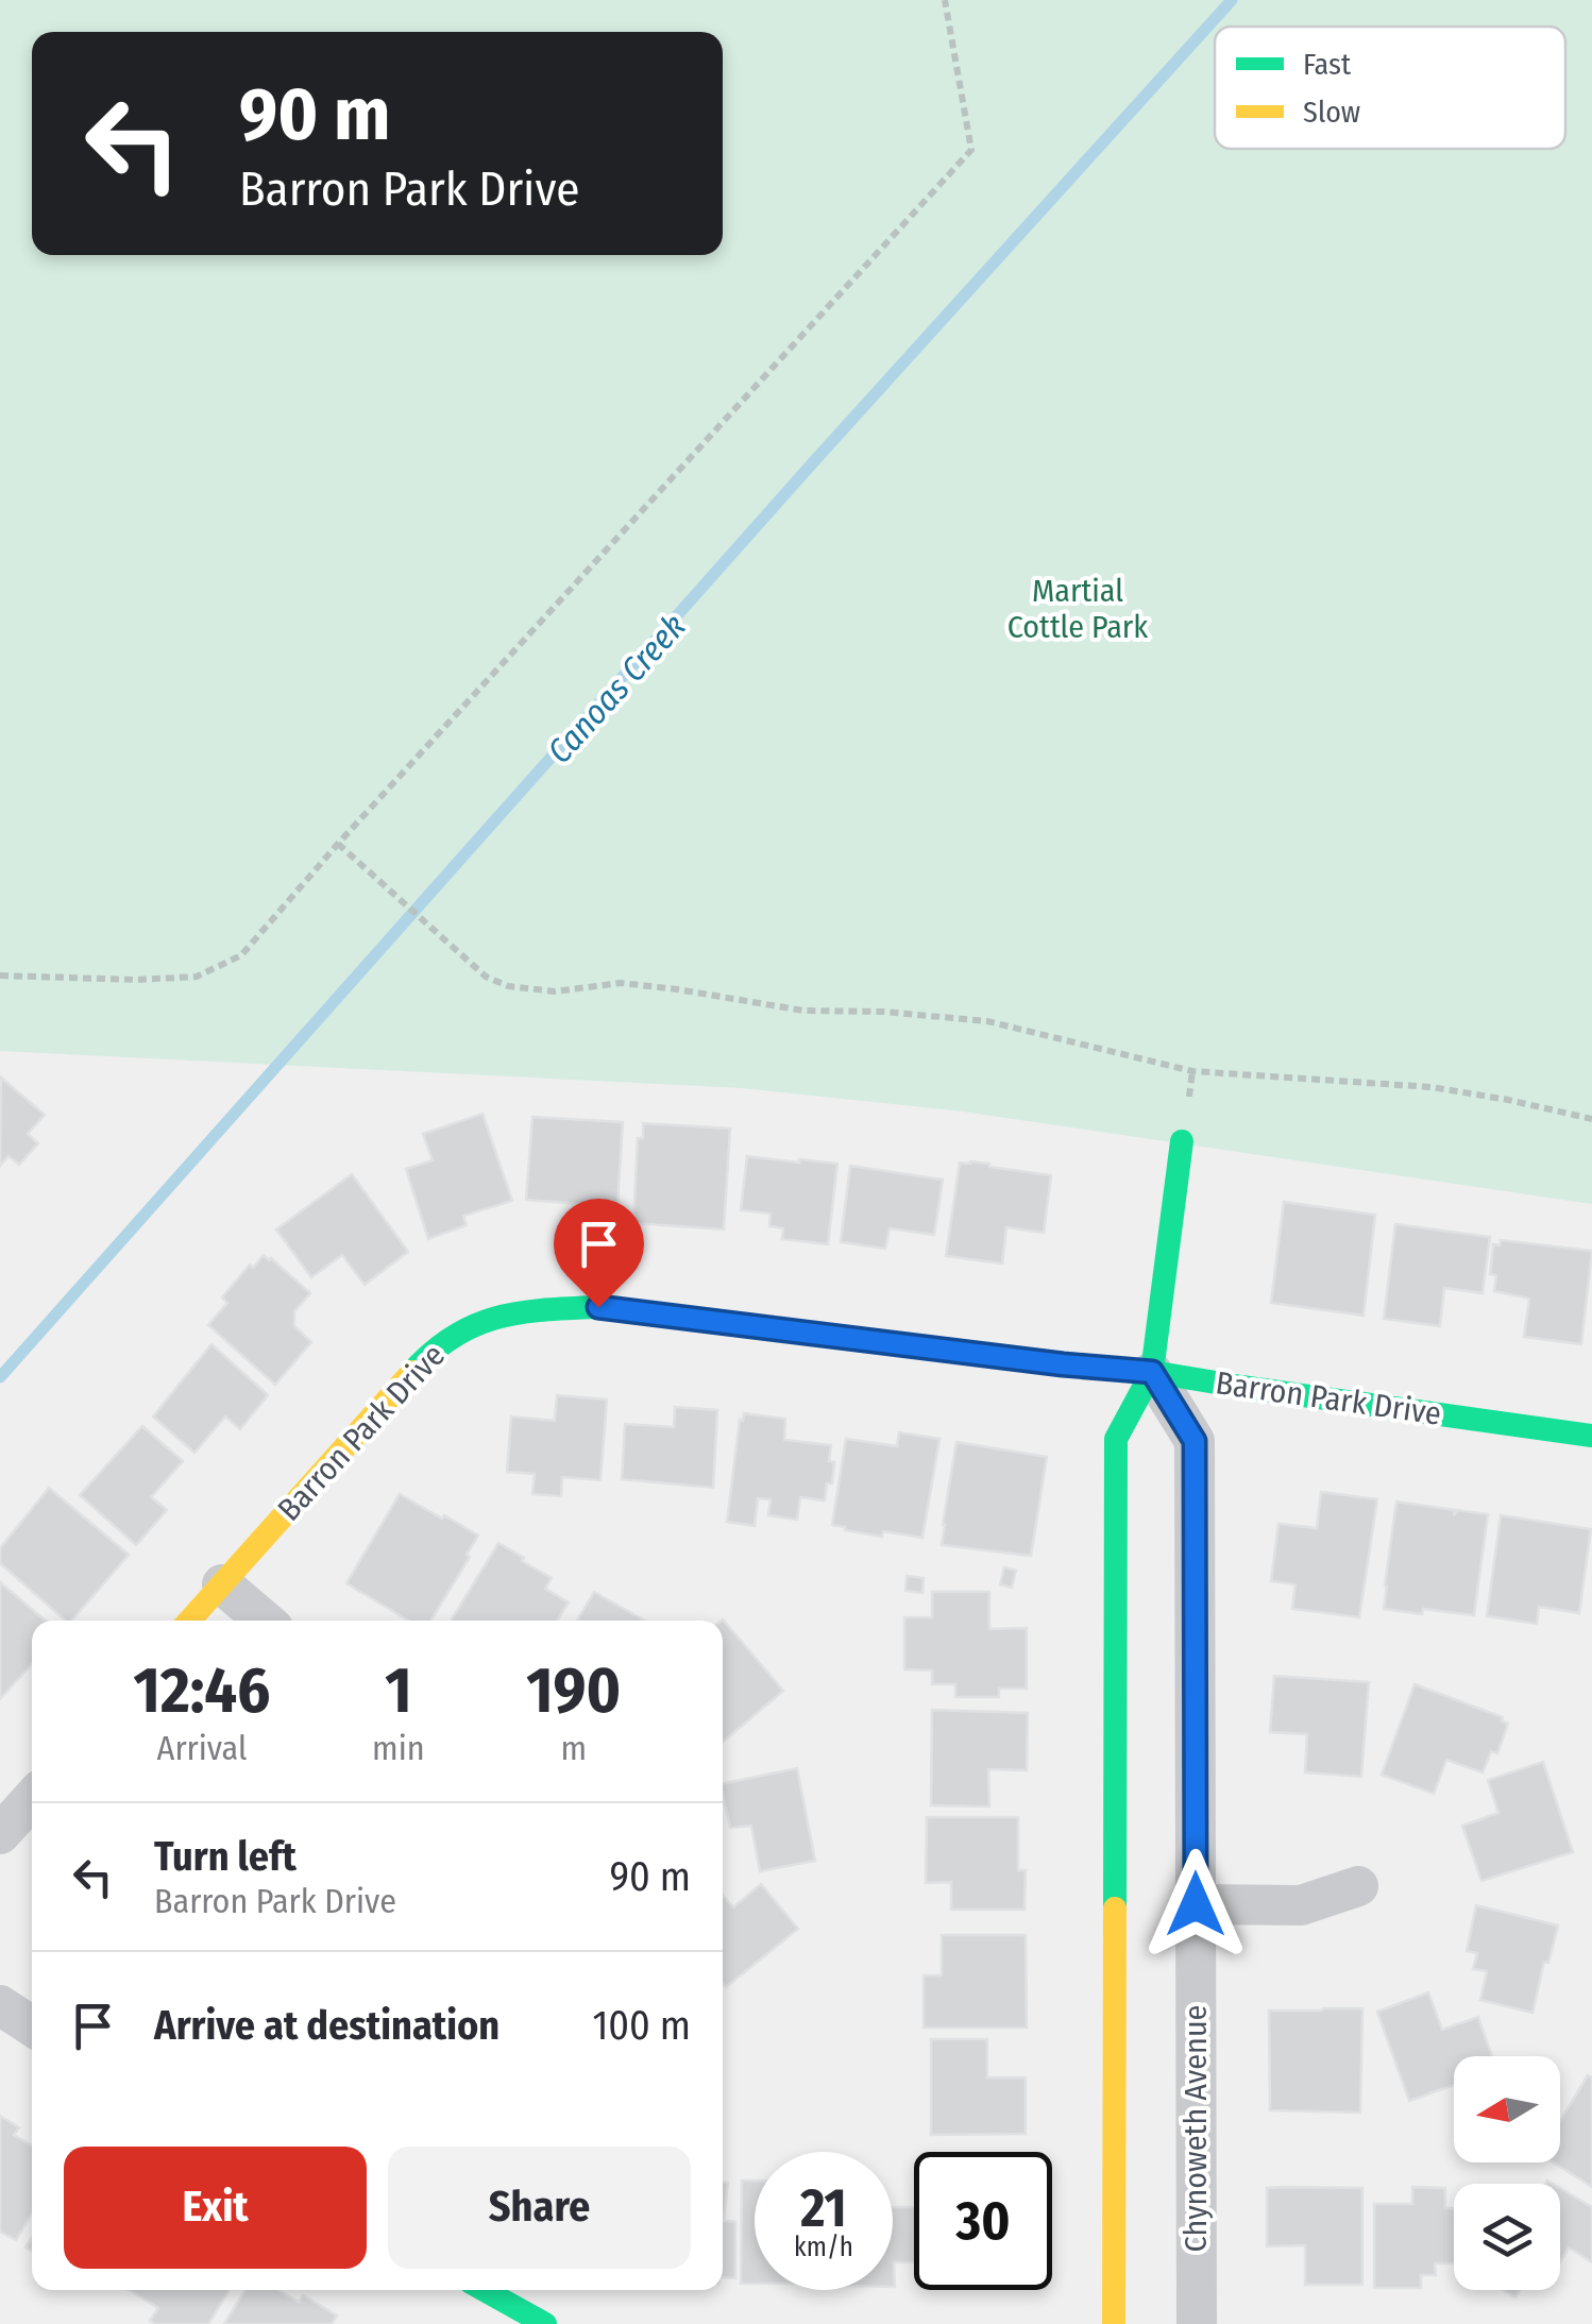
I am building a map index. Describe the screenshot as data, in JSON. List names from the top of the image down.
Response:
{
  "streets": {
    "street": ["Barron Park Drive", "Chynoweth Avenue"]
  },
  "crossings": [
    ["Barron Park Drive", "Chynoweth Avenue"]
  ],
  "water": ["Canoas Creek"],
  "parks": ["Martial Cottle Park"],
  "legend": ["Fast", "Slow"],
  "north": "left",
  "page": {
    "turn": ["90 m", "Barron Park Drive"],
    "eta": [
      "12:46",
      "Arrival",
      "1",
      "min",
      "190",
      "m"
    ],
    "list": [
      {
        "name": "Turn left",
        "note": "Barron Park Drive",
        "value": "90 m"
      },
      {
        "name": "Arrive at destination",
        "value": "100 m"
      }
    ],
    "buttons": ["Exit", "Share"],
    "speed": "21 km/h",
    "limit": "30"
  }
}
